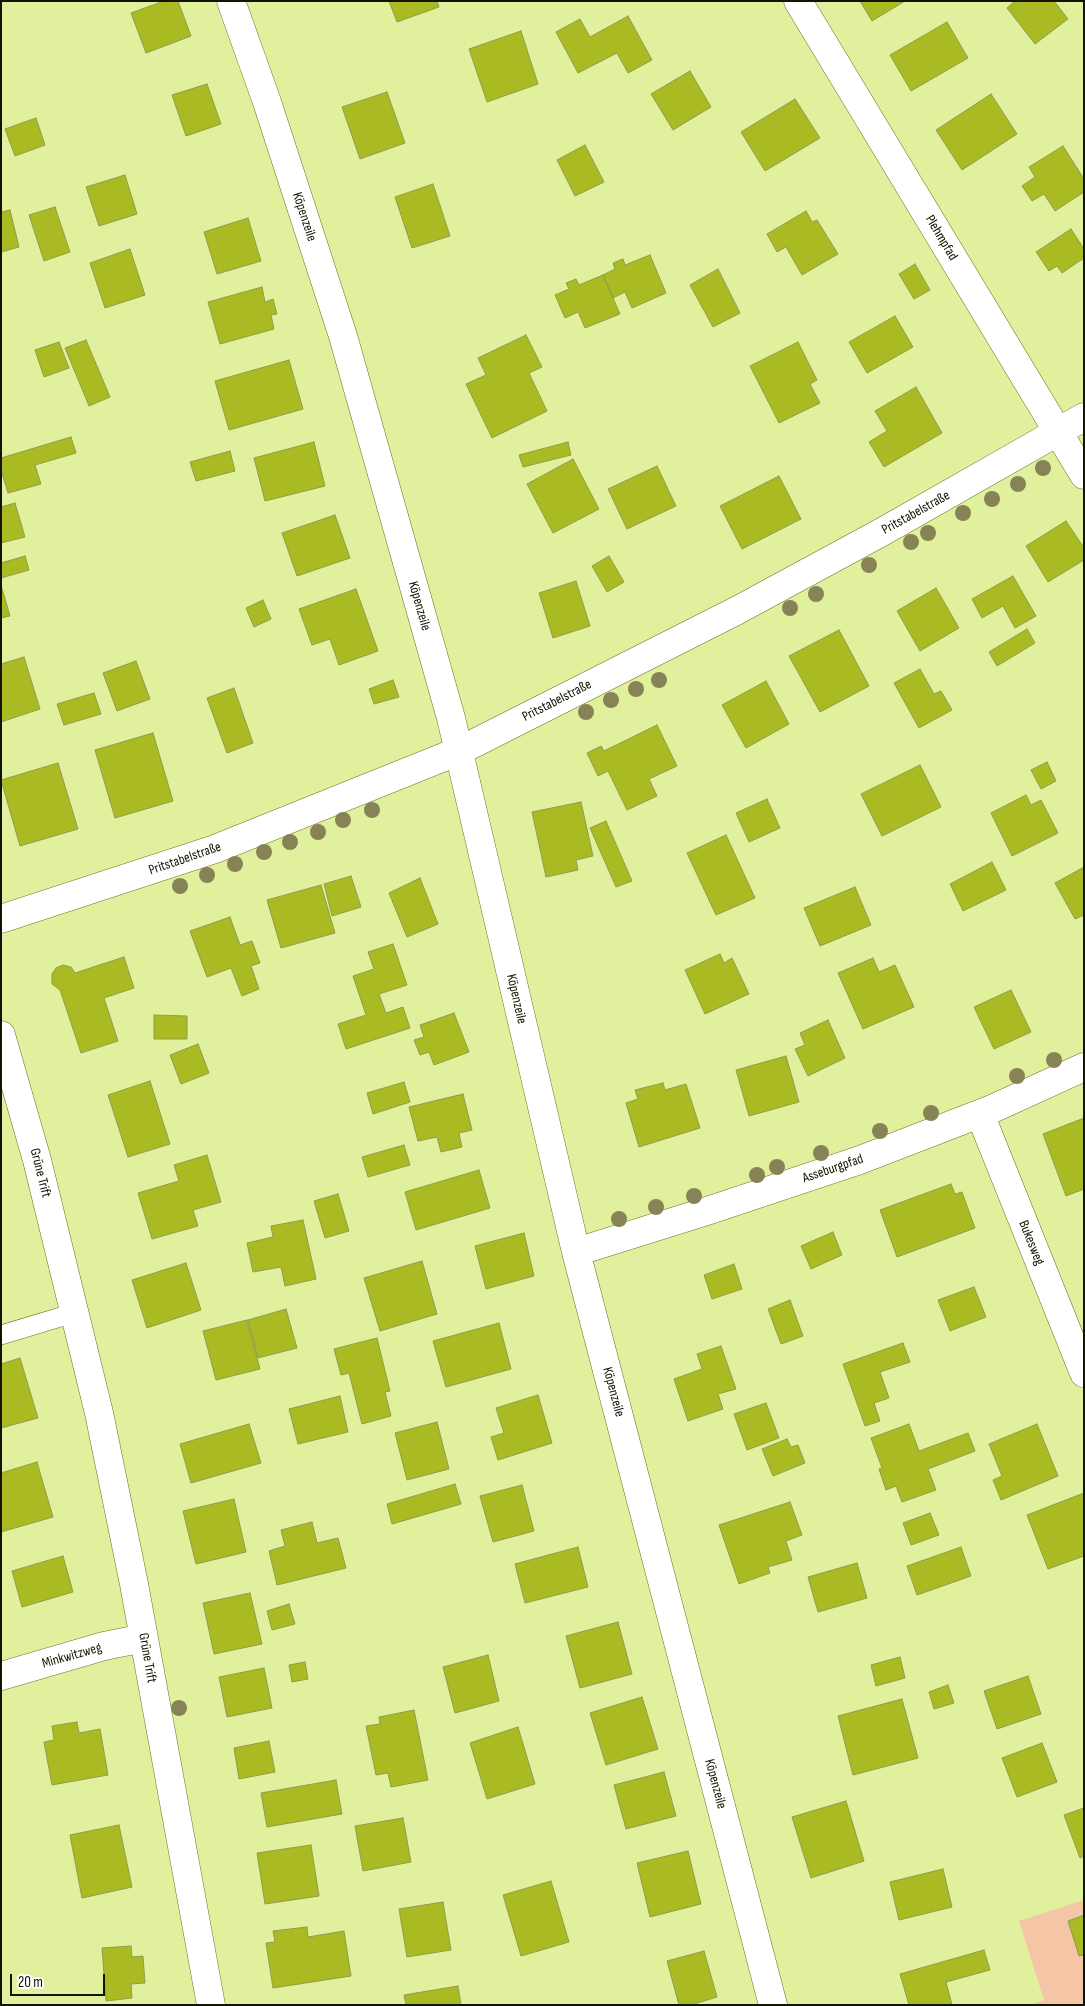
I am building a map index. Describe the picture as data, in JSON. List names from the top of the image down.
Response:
{
  "streets": {
    "street": [
      "Köpenzeile",
      "Plehmpfad",
      "Pritstabelstraße",
      "Asseburgpfad",
      "Grüne Trift",
      "Bukesweg",
      "Minkwitzweg"
    ]
  },
  "crossings": [
    ["Köpenzeile", "Pritstabelstraße"],
    ["Köpenzeile", "Asseburgpfad"],
    ["Plehmpfad", "Pritstabelstraße"],
    ["Asseburgpfad", "Bukesweg"],
    ["Grüne Trift", "Minkwitzweg"]
  ],
  "scale_bar": "20 m"
}
